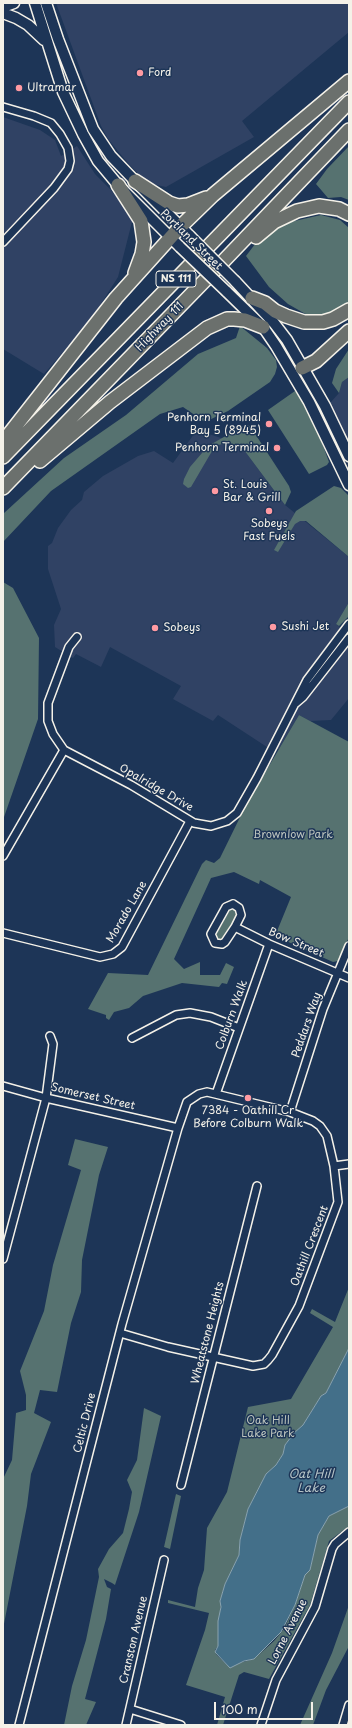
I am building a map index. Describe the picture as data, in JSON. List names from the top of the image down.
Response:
{
  "streets": {
    "highway": ["NS 111", "Highway 111"],
    "main road": ["Portland Street"],
    "street": [
      "Opalridge Drive",
      "Morado Lane",
      "Bow Street",
      "Colburn Walk",
      "Peddars Way",
      "Somerset Street",
      "Oathill Crescent",
      "Wheatstone Heights",
      "Celtic Drive",
      "Lorne Avenue",
      "Cranston Avenue"
    ]
  },
  "crossings": [
    ["Opalridge Drive", "Morado Lane"],
    ["Bow Street", "Colburn Walk"],
    ["Bow Street", "Peddars Way"],
    ["Colburn Walk", "Oathill Crescent"],
    ["Peddars Way", "Oathill Crescent"],
    ["Somerset Street", "Oathill Crescent"],
    ["Somerset Street", "Celtic Drive"],
    ["Oathill Crescent", "Wheatstone Heights"],
    ["Oathill Crescent", "Celtic Drive"]
  ],
  "water": ["Oat Hill Lake"],
  "parks": ["Brownlow Park", "Oak Hill Lake Park"],
  "places": [
    "Ford",
    "Ultramar",
    "Penhorn Terminal Bay 5 (8945)",
    "Penhorn Terminal",
    "St. Louis Bar & Grill",
    "Sobeys Fast Fuels",
    "Sushi Jet",
    "Sobeys",
    "7384 - Oathill Cr Before Colburn Walk"
  ],
  "scale_bar": "100 m"
}
